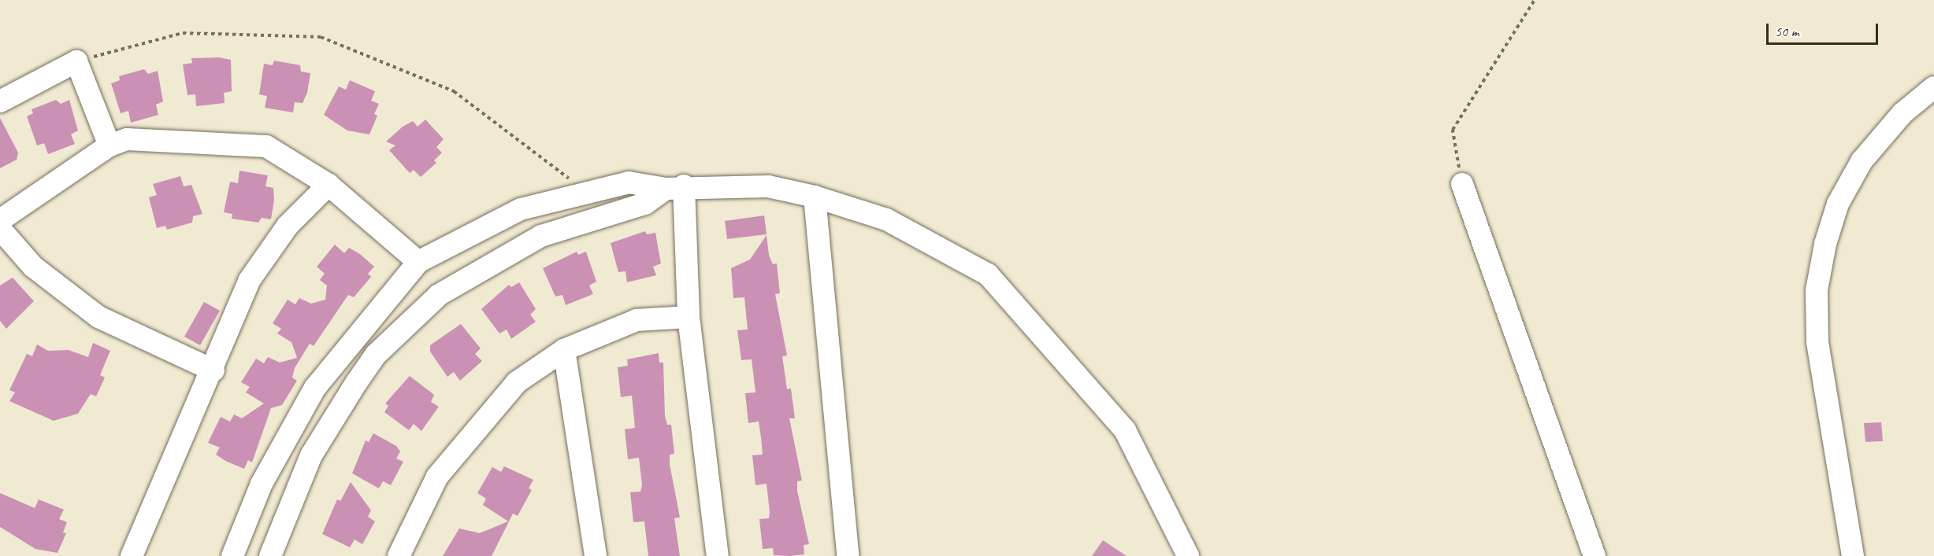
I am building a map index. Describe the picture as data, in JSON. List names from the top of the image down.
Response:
{
  "scale_bar": "50 m"
}
